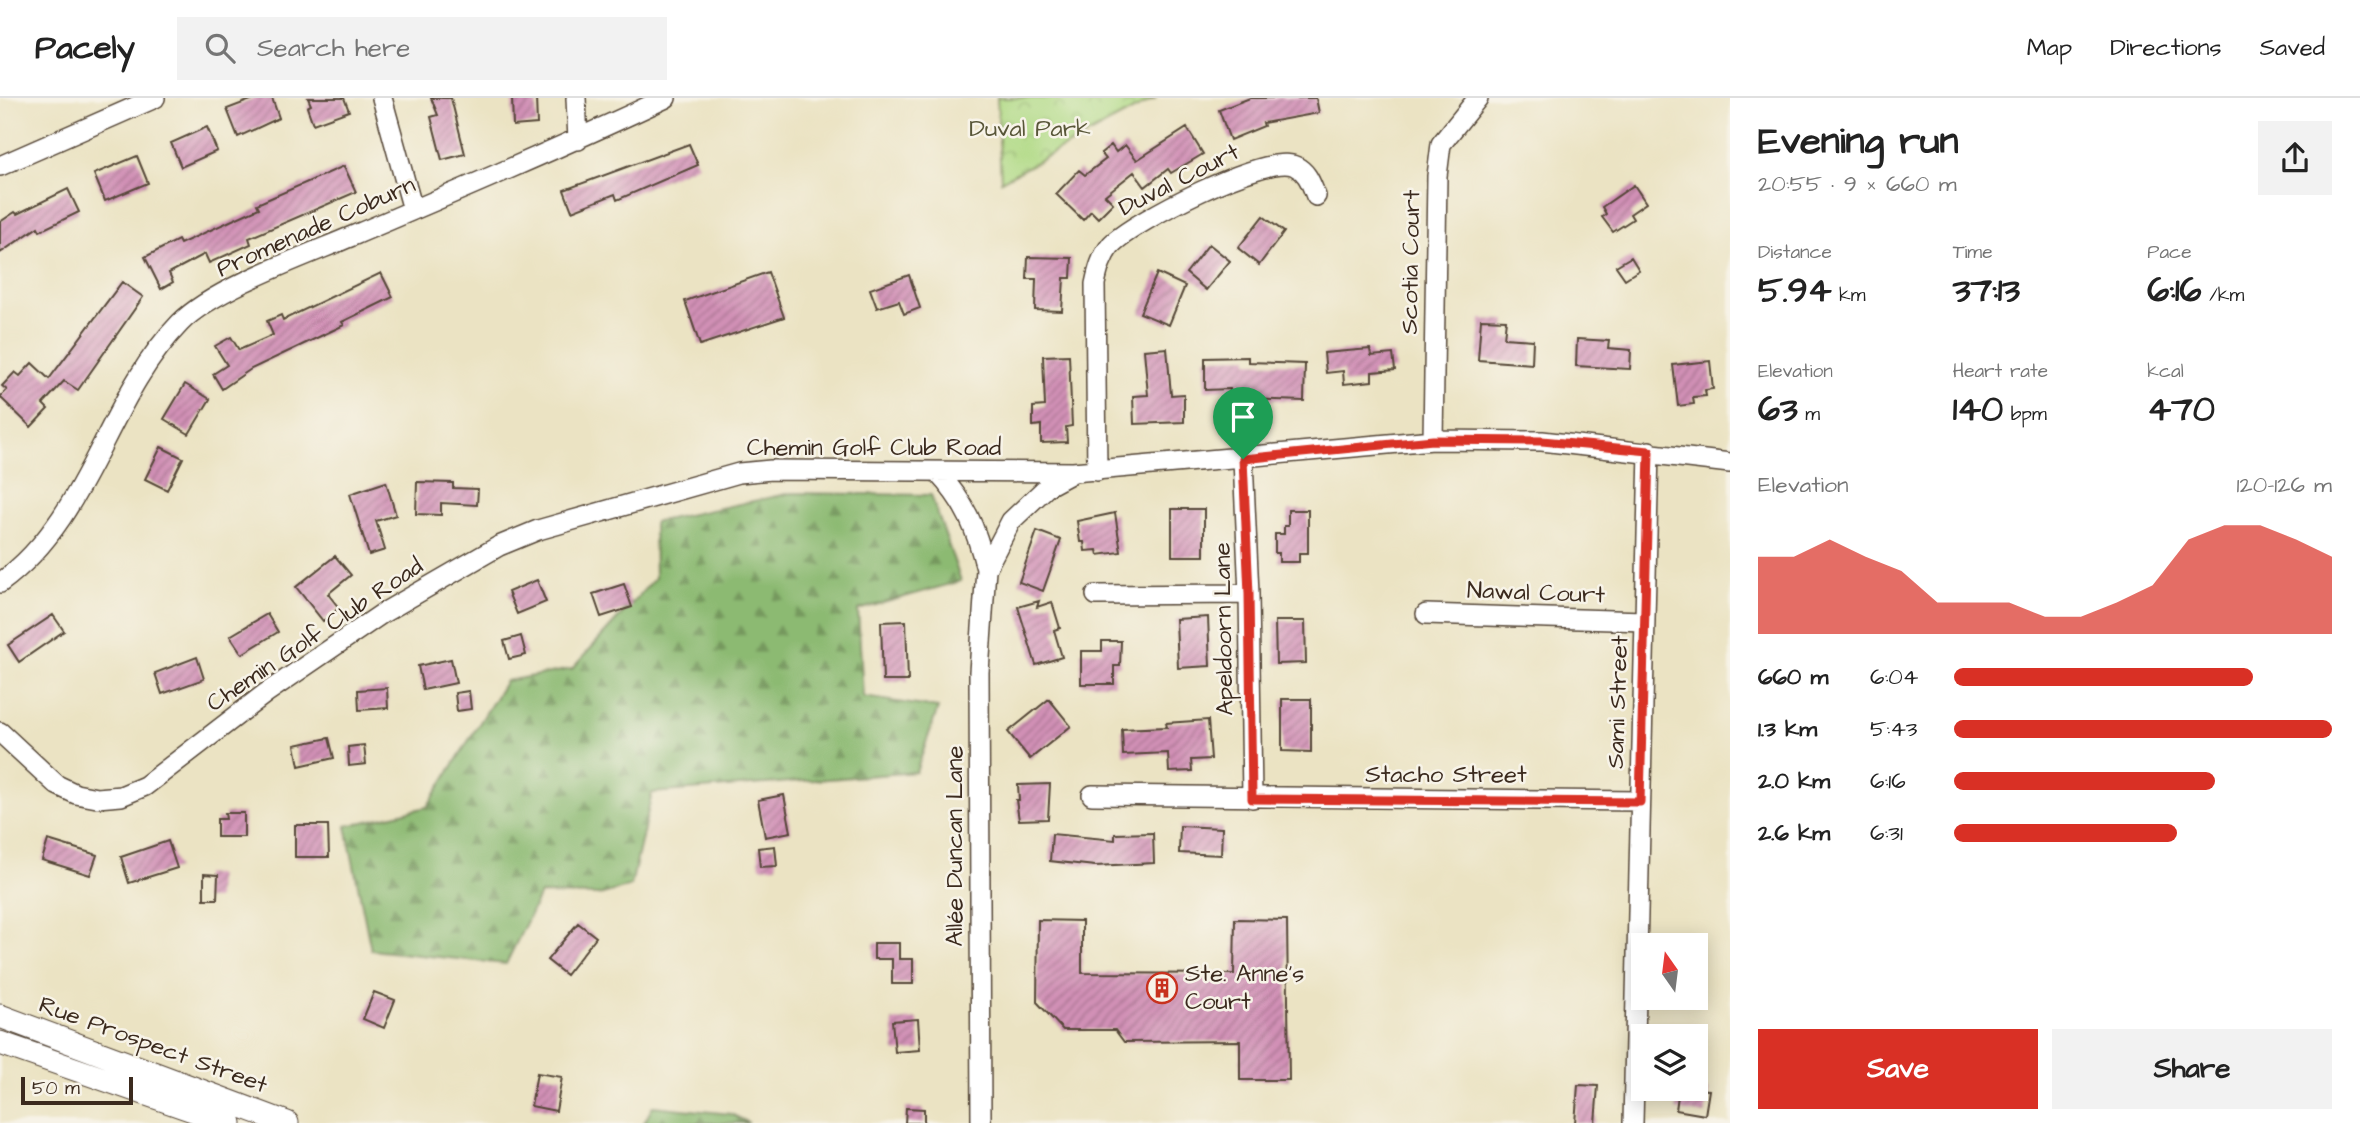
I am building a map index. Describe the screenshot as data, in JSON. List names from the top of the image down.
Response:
{
  "streets": {
    "main road": ["Rue Prospect Street"],
    "street": [
      "Duval Court",
      "Promenade Coburn",
      "Scotia Court",
      "Chemin Golf Club Road",
      "Nawal Court",
      "Apeldoorn Lane",
      "Sami Street",
      "Stacho Street",
      "Allée Duncan Lane"
    ]
  },
  "crossings": [
    ["Duval Court", "Chemin Golf Club Road"],
    ["Scotia Court", "Chemin Golf Club Road"],
    ["Chemin Golf Club Road", "Apeldoorn Lane"],
    ["Chemin Golf Club Road", "Sami Street"],
    ["Nawal Court", "Sami Street"],
    ["Apeldoorn Lane", "Stacho Street"],
    ["Sami Street", "Stacho Street"]
  ],
  "parks": ["Duval Park"],
  "places": {
    "building": ["Ste. Anne's Court"]
  },
  "scale_bar": "50 m",
  "north": "top",
  "page": {
    "header": "Pacely",
    "search": "Search here",
    "nav": ["Map", "Directions", "Saved"],
    "heading": ["Evening run", "20:55 · 9 × 660 m"],
    "stats": [
      ["Distance", "5.94 km"],
      ["Time", "37:13"],
      ["Pace", "6:16 /km"],
      ["Elevation", "63 m"],
      ["Heart rate", "140 bpm"],
      ["kcal", "470"]
    ],
    "chart": ["Elevation", "120–126 m"],
    "list": [
      {
        "name": "660 m",
        "note": "6:04"
      },
      {
        "name": "1.3 km",
        "note": "5:43"
      },
      {
        "name": "2.0 km",
        "note": "6:16"
      },
      {
        "name": "2.6 km",
        "note": "6:31"
      }
    ],
    "buttons": ["Save", "Share"],
    "scale": "50 m"
  }
}
